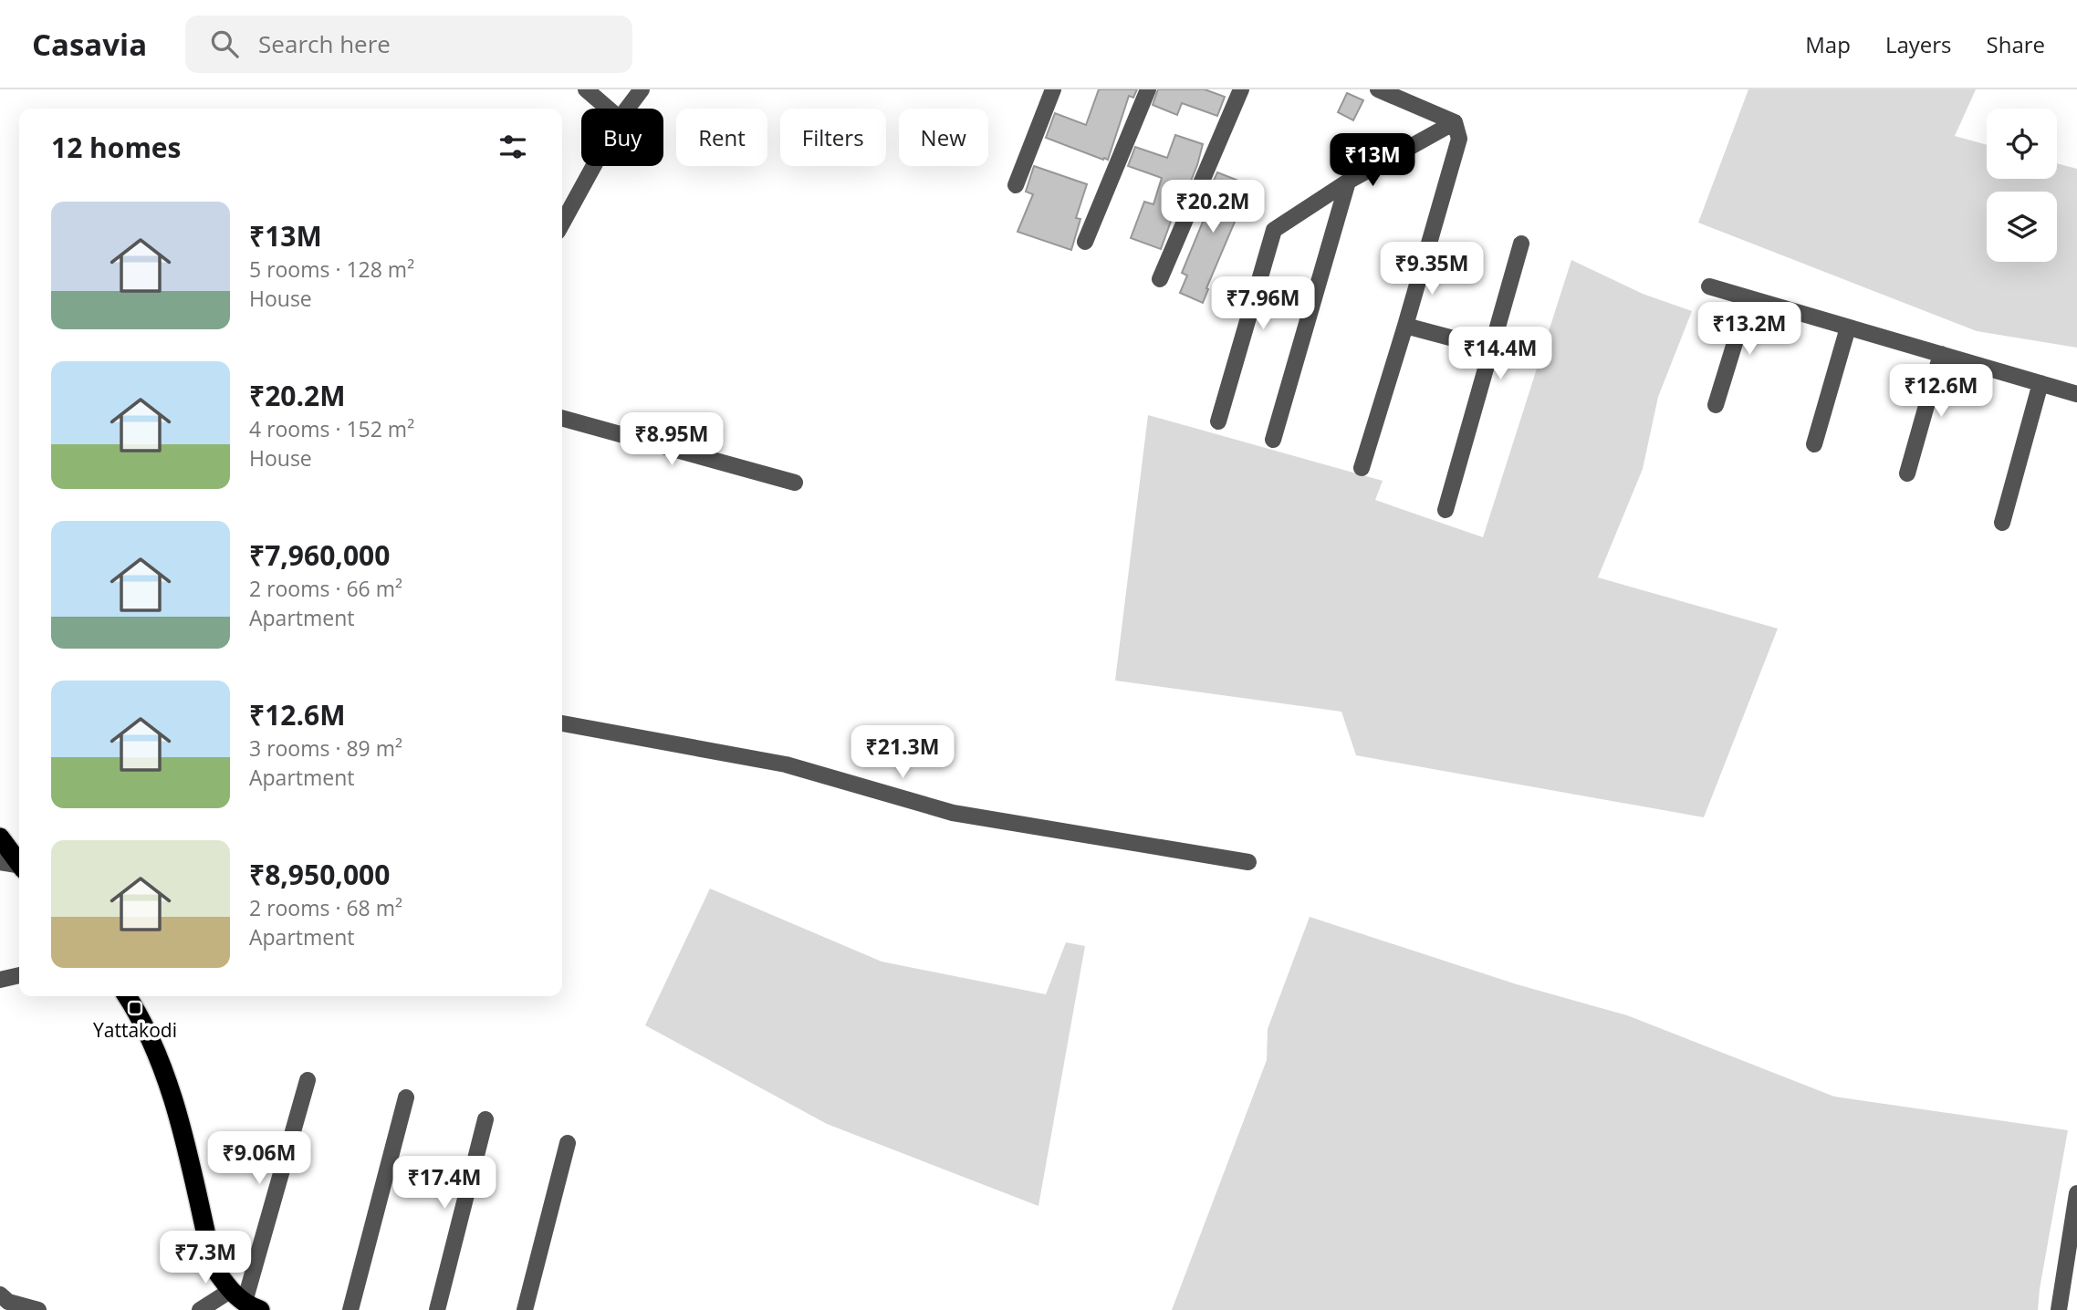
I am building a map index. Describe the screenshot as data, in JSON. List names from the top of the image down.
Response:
{
  "places": {
    "transit": ["Yattakodi"]
  },
  "page": {
    "header": "Casavia",
    "search": "Search here",
    "nav": ["Map", "Layers", "Share"],
    "chip": [
      "Buy",
      "Rent",
      "Filters",
      "New"
    ],
    "heading": "12 homes",
    "price": [
      "₹13M",
      "₹20.2M",
      "₹9.35M",
      "₹7.96M",
      "₹13.2M",
      "₹14.4M",
      "₹12.6M",
      "₹8.95M",
      "₹21.3M",
      "₹9.06M",
      "₹17.4M",
      "₹7.3M"
    ],
    "list": [
      {
        "name": "₹13M",
        "note": "5 rooms · 128 m² · House"
      },
      {
        "name": "₹20.2M",
        "note": "4 rooms · 152 m² · House"
      },
      {
        "name": "₹7,960,000",
        "note": "2 rooms · 66 m² · Apartment"
      },
      {
        "name": "₹12.6M",
        "note": "3 rooms · 89 m² · Apartment"
      },
      {
        "name": "₹8,950,000",
        "note": "2 rooms · 68 m² · Apartment"
      }
    ]
  }
}
